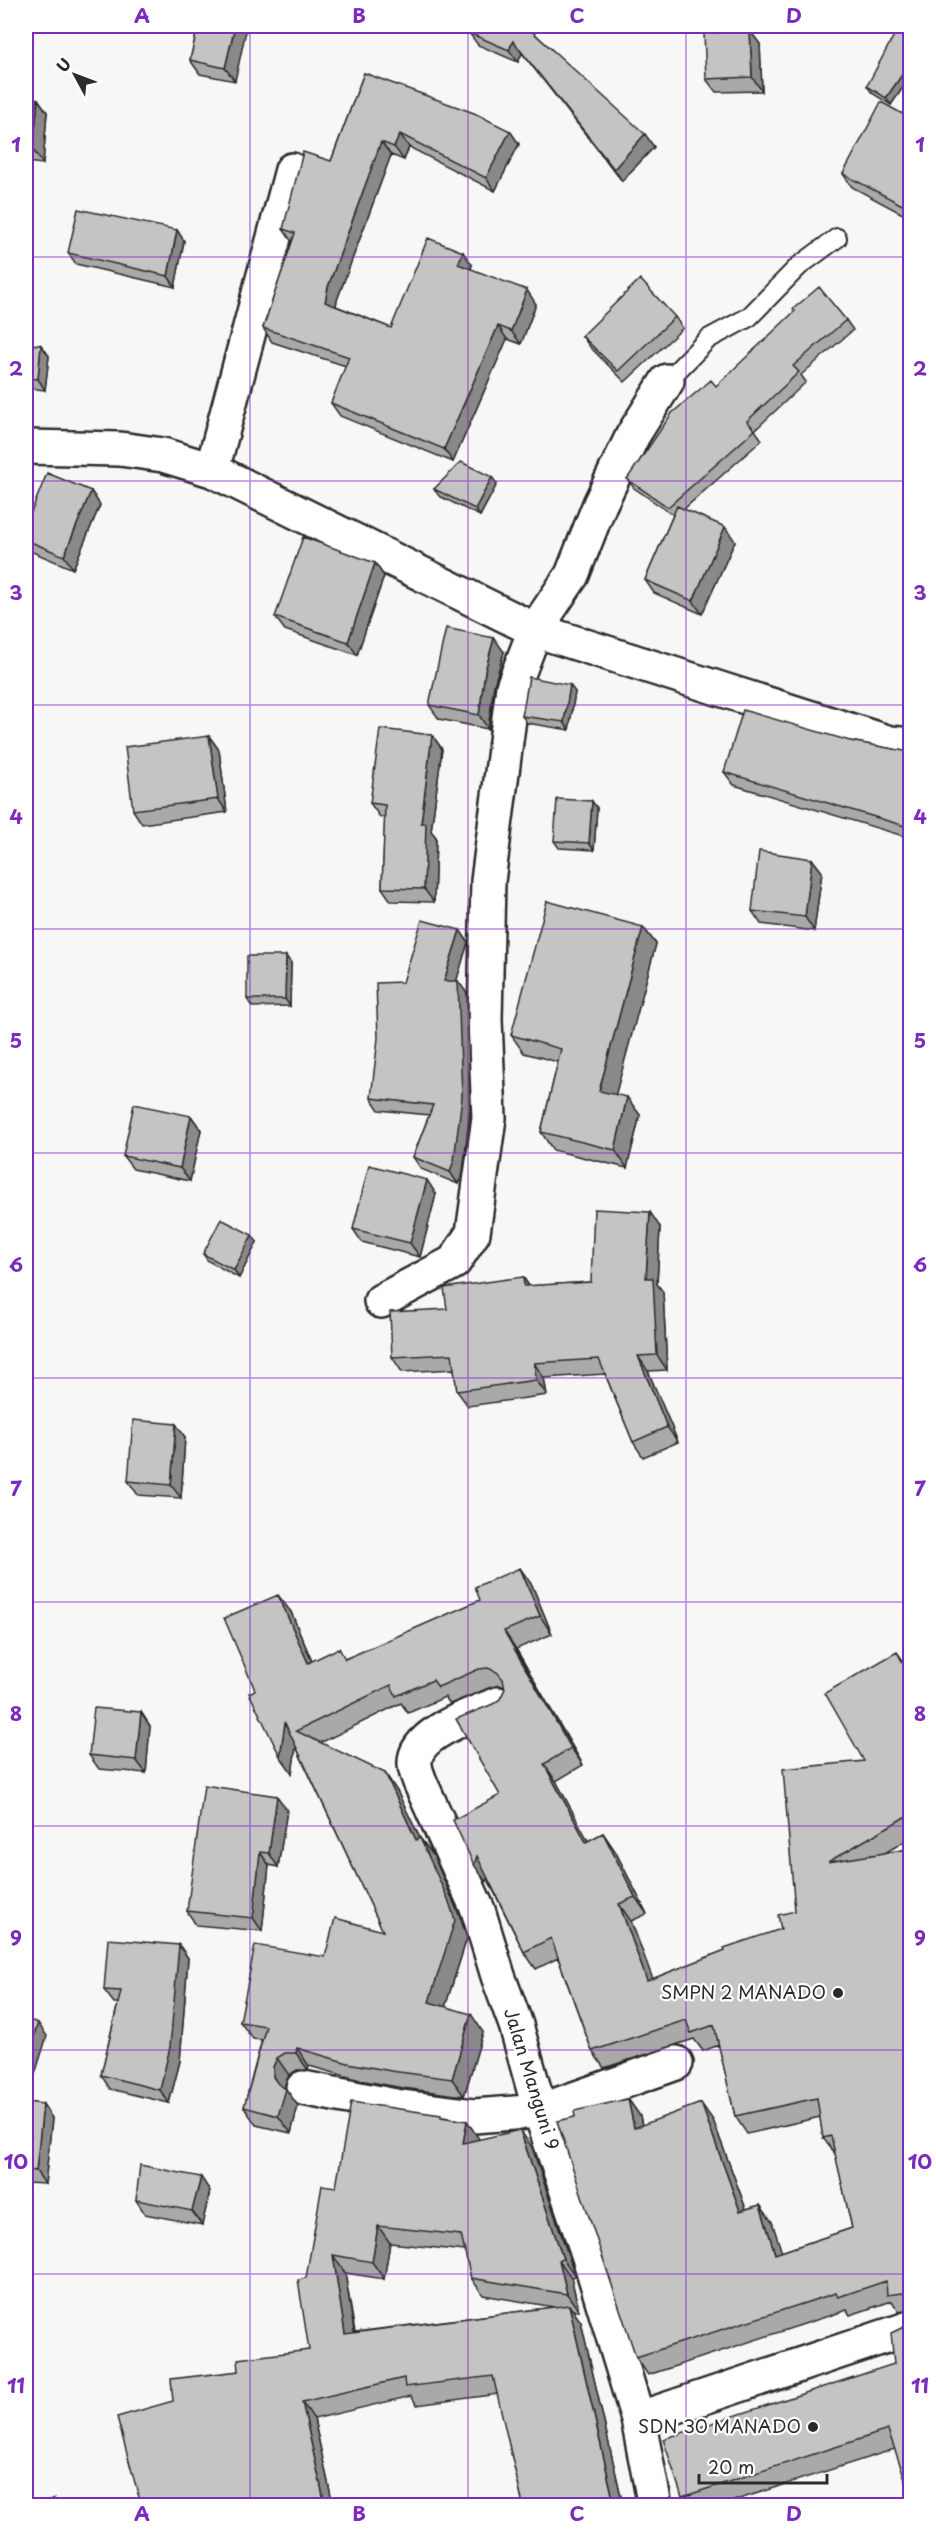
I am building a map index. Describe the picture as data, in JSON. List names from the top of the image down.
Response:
{
  "streets": {
    "street": ["Jalan Manguni 9"]
  },
  "places": ["SMPN 2 MANADO", "SDN 30 MANADO"],
  "scale_bar": "20 m",
  "north": "top left",
  "grid": {
    "columns": [
      "A",
      "B",
      "C",
      "D"
    ],
    "rows": [
      "1",
      "2",
      "3",
      "4",
      "5",
      "6",
      "7",
      "8",
      "9",
      "10",
      "11"
    ]
  }
}
